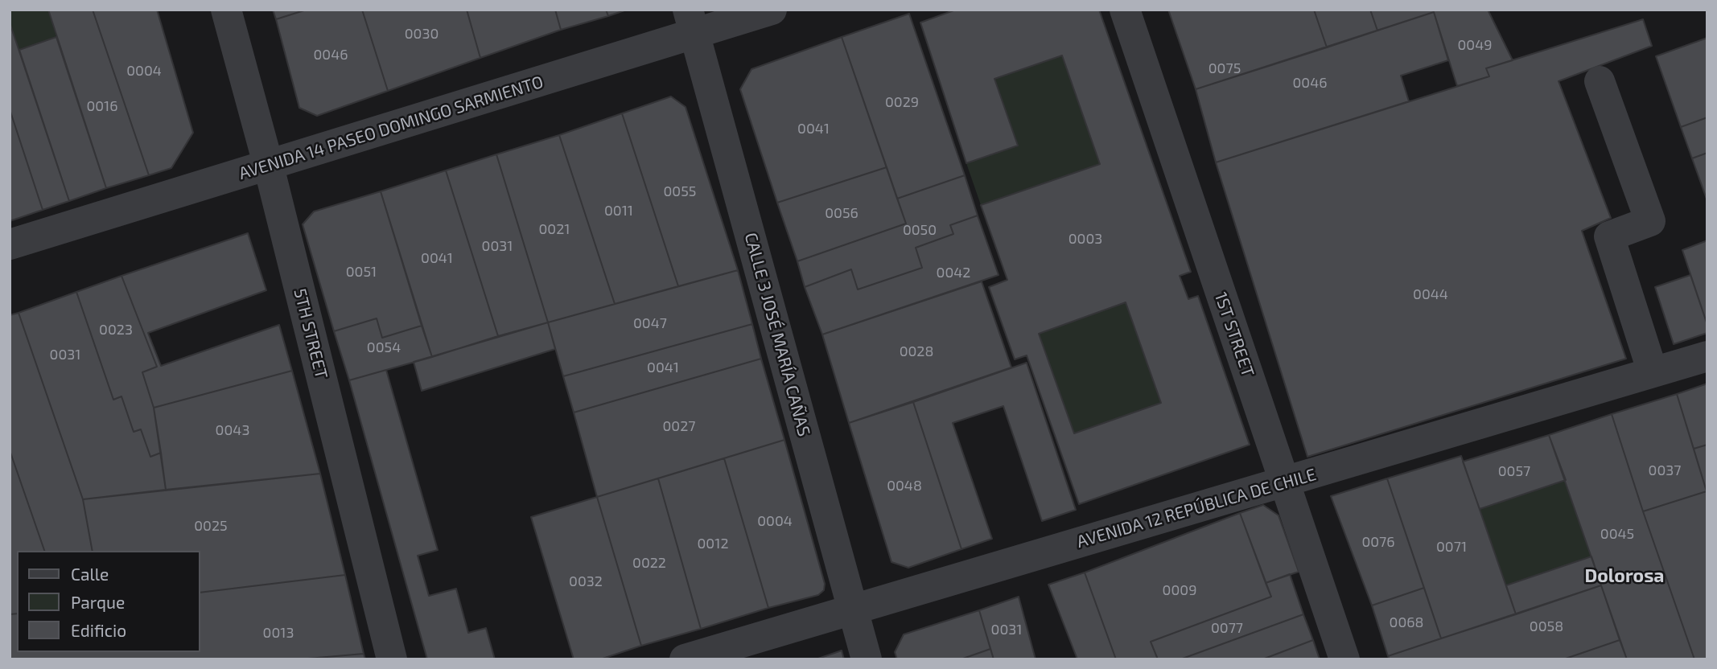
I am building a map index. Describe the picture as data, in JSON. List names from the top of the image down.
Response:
{
  "streets": {
    "street": [
      "AVENIDA 14 PASEO DOMINGO SARMIENTO",
      "5TH STREET",
      "CALLE 3 JOSÉ MARÍA CAÑAS",
      "1ST STREET",
      "AVENIDA 12 REPÚBLICA DE CHILE"
    ]
  },
  "crossings": [
    ["AVENIDA 14 PASEO DOMINGO SARMIENTO", "5TH STREET"],
    ["AVENIDA 14 PASEO DOMINGO SARMIENTO", "CALLE 3 JOSÉ MARÍA CAÑAS"],
    ["CALLE 3 JOSÉ MARÍA CAÑAS", "AVENIDA 12 REPÚBLICA DE CHILE"],
    ["1ST STREET", "AVENIDA 12 REPÚBLICA DE CHILE"]
  ],
  "districts": ["Dolorosa"],
  "house_numbers": [
    "0030",
    "0049",
    "0046",
    "0075",
    "0004",
    "0046",
    "0029",
    "0016",
    "0041",
    "0055",
    "0011",
    "0056",
    "0021",
    "0050",
    "0003",
    "0031",
    "0041",
    "0051",
    "0042",
    "0044",
    "0047",
    "0023",
    "0054",
    "0028",
    "0031",
    "0041",
    "0027",
    "0043",
    "0037",
    "0057",
    "0048",
    "0004",
    "0025",
    "0045",
    "0076",
    "0012",
    "0071",
    "0022",
    "0032",
    "0009",
    "0068",
    "0058",
    "0077",
    "0031",
    "0013"
  ],
  "legend": ["Calle", "Parque", "Edificio"]
}
